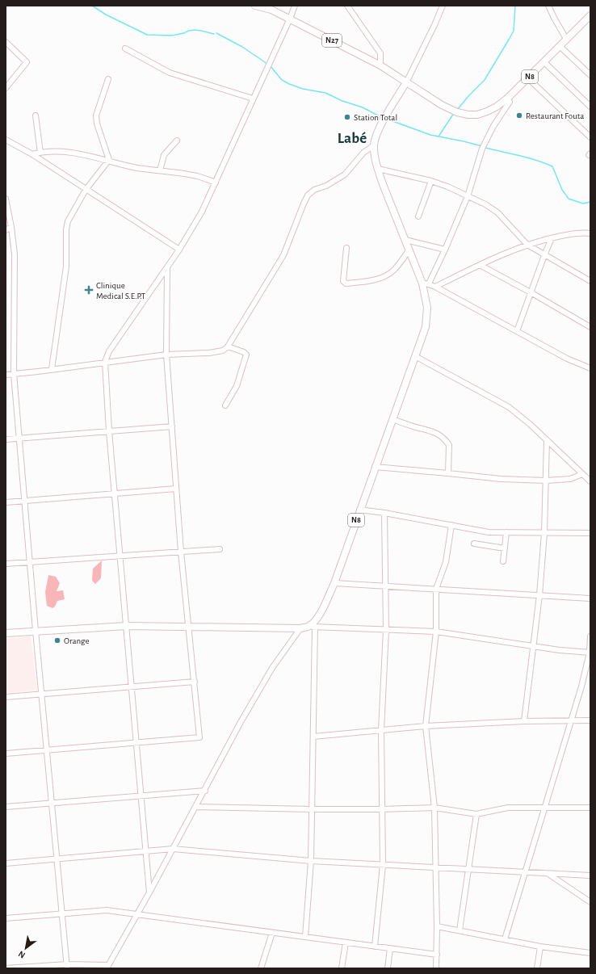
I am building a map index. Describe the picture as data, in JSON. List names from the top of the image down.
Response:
{
  "streets": {
    "main road": ["N27", "N8"]
  },
  "crossings": [
    ["N27", "N8"]
  ],
  "districts": ["Labé"],
  "places": {
    "other": ["Restaurant Fouta", "Station Total", "Orange"],
    "health": ["Clinique Medical S.E.P.T"]
  },
  "north": "bottom left"
}
